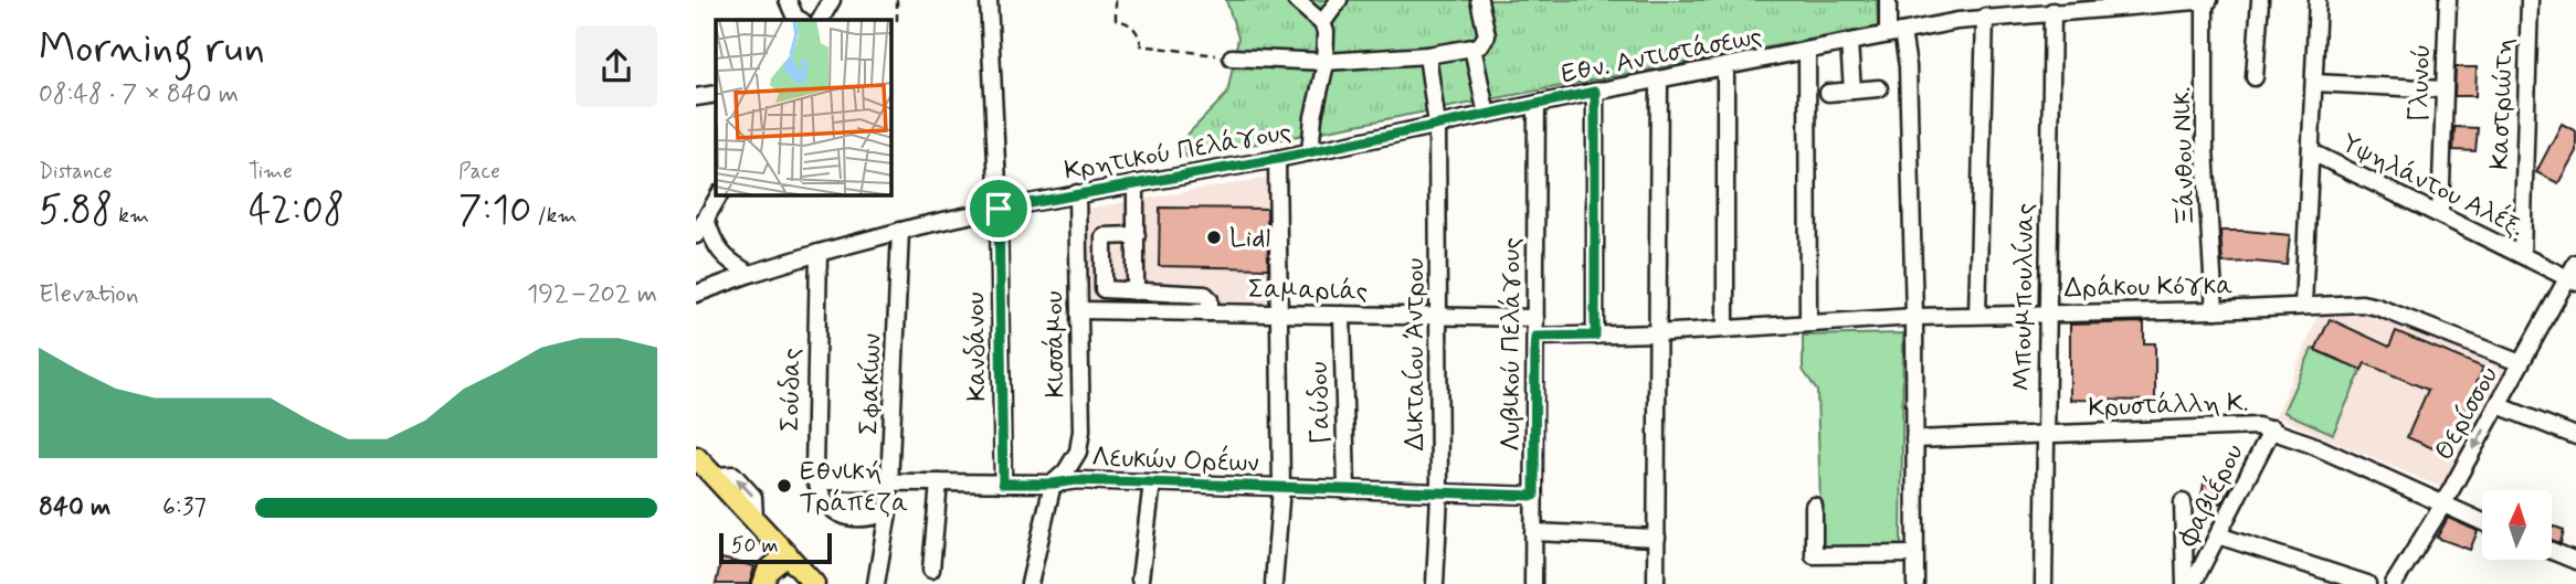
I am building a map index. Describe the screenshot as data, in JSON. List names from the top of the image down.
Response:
{
  "streets": {
    "street": [
      "Εθν. Αντιστάσεως",
      "Γλυνού",
      "Καστριώτη",
      "Κρητικού Πελάγους",
      "Ξάνθου Νικ.",
      "Υψηλάντου Αλέξ.",
      "Δράκου Κόγκα",
      "Σαμαριάς",
      "Μπουμπουλίνας",
      "Κισσάμου",
      "Λυβικού Πελάγους",
      "Κανδάνου",
      "Δικταίου Άντρου",
      "Σφακίων",
      "Σούδας",
      "Γαύδου",
      "Κρυστάλλη Κ.",
      "Θερίσσου",
      "Λευκών Ορέων",
      "Φαβιέρου"
    ]
  },
  "crossings": [
    ["Εθν. Αντιστάσεως", "Κρητικού Πελάγους"],
    ["Εθν. Αντιστάσεως", "Ξάνθου Νικ."],
    ["Εθν. Αντιστάσεως", "Μπουμπουλίνας"],
    ["Εθν. Αντιστάσεως", "Λυβικού Πελάγους"],
    ["Γλυνού", "Υψηλάντου Αλέξ."],
    ["Καστριώτη", "Υψηλάντου Αλέξ."],
    ["Κρητικού Πελάγους", "Κισσάμου"],
    ["Κρητικού Πελάγους", "Λυβικού Πελάγους"],
    ["Κρητικού Πελάγους", "Κανδάνου"],
    ["Κρητικού Πελάγους", "Δικταίου Άντρου"],
    ["Κρητικού Πελάγους", "Σφακίων"],
    ["Κρητικού Πελάγους", "Σούδας"],
    ["Ξάνθου Νικ.", "Δράκου Κόγκα"],
    ["Υψηλάντου Αλέξ.", "Θερίσσου"],
    ["Δράκου Κόγκα", "Μπουμπουλίνας"],
    ["Δράκου Κόγκα", "Λυβικού Πελάγους"],
    ["Δράκου Κόγκα", "Θερίσσου"],
    ["Σαμαριάς", "Κισσάμου"],
    ["Σαμαριάς", "Λυβικού Πελάγους"],
    ["Σαμαριάς", "Δικταίου Άντρου"],
    ["Σαμαριάς", "Γαύδου"],
    ["Μπουμπουλίνας", "Κρυστάλλη Κ."],
    ["Κισσάμου", "Λευκών Ορέων"],
    ["Λυβικού Πελάγους", "Λευκών Ορέων"],
    ["Κανδάνου", "Λευκών Ορέων"],
    ["Δικταίου Άντρου", "Λευκών Ορέων"],
    ["Σφακίων", "Λευκών Ορέων"],
    ["Σούδας", "Λευκών Ορέων"],
    ["Γαύδου", "Λευκών Ορέων"],
    ["Κρυστάλλη Κ.", "Θερίσσου"],
    ["Κρυστάλλη Κ.", "Φαβιέρου"]
  ],
  "places": ["Lidl", "Εθνική Τράπεζα"],
  "scale_bar": "50 m",
  "north": "top",
  "page": {
    "heading": ["Morning run", "08:48 · 7 × 840 m"],
    "stats": [
      ["Distance", "5.88 km"],
      ["Time", "42:08"],
      ["Pace", "7:10 /km"]
    ],
    "chart": ["Elevation", "192–202 m"],
    "list": [
      {
        "name": "840 m",
        "note": "6:37"
      }
    ],
    "scale": "50 m"
  }
}
